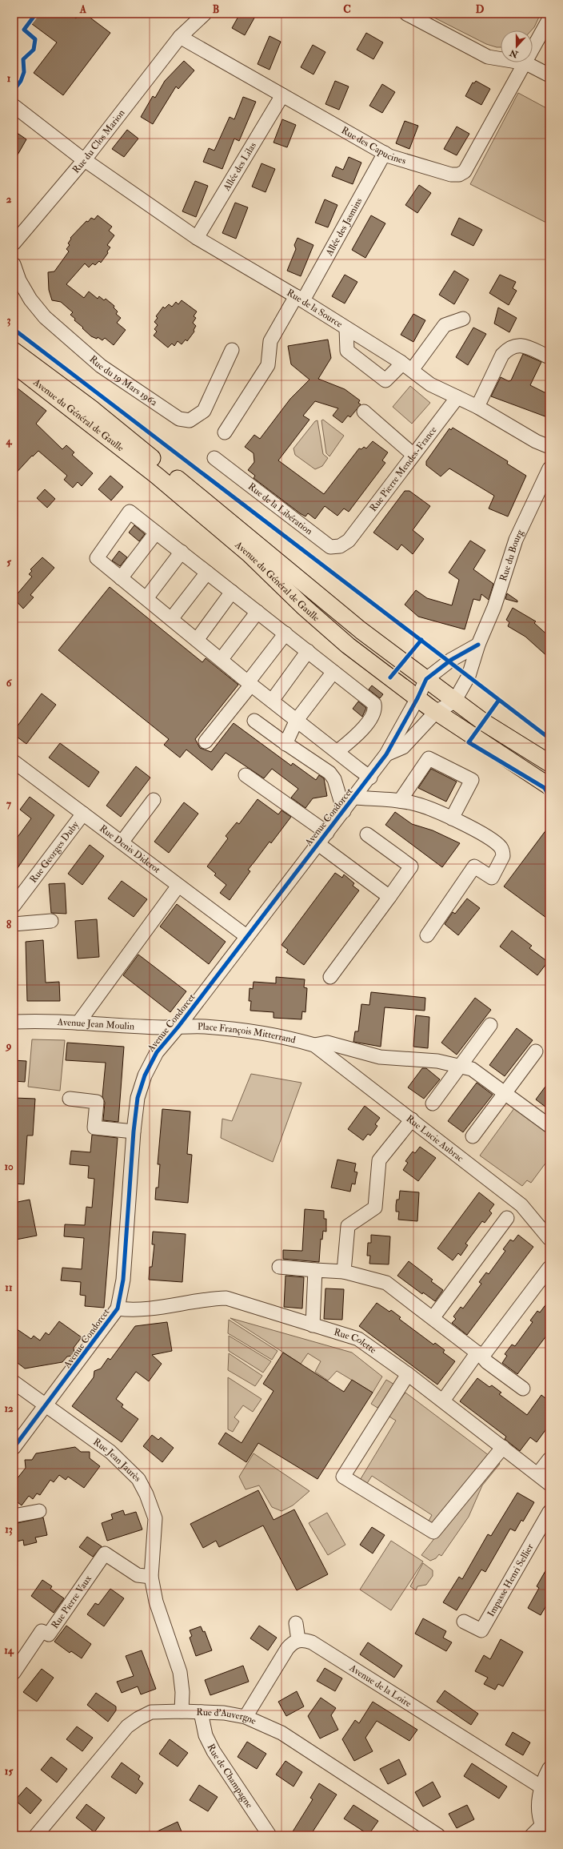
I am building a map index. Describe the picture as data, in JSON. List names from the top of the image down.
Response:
{
  "streets": {
    "main road": ["Avenue du Général de Gaulle"],
    "street": [
      "Rue du Clos Marion",
      "Rue des Capucines",
      "Allée des Lilas",
      "Allée des Jasmins",
      "Rue de la Source",
      "Rue du 19 Mars 1962",
      "Rue Pierre Mendes-France",
      "Rue de la Libération",
      "Rue du Bourg",
      "Avenue Condorcet",
      "Rue Denis Diderot",
      "Rue Georges Duby",
      "Avenue Jean Moulin",
      "Place François Mitterrand",
      "Rue Lucie Aubrac",
      "Rue Colette",
      "Rue Jean Jaurès",
      "Impasse Henri Sellier",
      "Rue Pierre Vaux",
      "Avenue de la Loire",
      "Rue d'Auvergne",
      "Rue de Champagne"
    ]
  },
  "crossings": [
    ["Rue du Clos Marion", "Rue des Capucines"],
    ["Rue du Clos Marion", "Rue de la Source"],
    ["Rue des Capucines", "Allée des Lilas"],
    ["Rue des Capucines", "Allée des Jasmins"],
    ["Allée des Lilas", "Rue de la Source"],
    ["Allée des Jasmins", "Rue de la Source"],
    ["Rue de la Source", "Rue Pierre Mendes-France"],
    ["Avenue du Général de Gaulle", "Rue du Bourg"],
    ["Avenue du Général de Gaulle", "Avenue Condorcet"],
    ["Rue Pierre Mendes-France", "Rue de la Libération"],
    ["Avenue Condorcet", "Rue Denis Diderot"],
    ["Avenue Condorcet", "Avenue Jean Moulin"],
    ["Avenue Condorcet", "Place François Mitterrand"],
    ["Avenue Condorcet", "Rue Colette"],
    ["Avenue Condorcet", "Rue Jean Jaurès"],
    ["Rue Denis Diderot", "Rue Georges Duby"],
    ["Avenue Jean Moulin", "Place François Mitterrand"],
    ["Place François Mitterrand", "Rue Lucie Aubrac"],
    ["Rue Jean Jaurès", "Rue Pierre Vaux"],
    ["Rue d'Auvergne", "Rue de Champagne"]
  ],
  "north": "bottom",
  "grid": {
    "columns": [
      "A",
      "B",
      "C",
      "D"
    ],
    "rows": [
      "1",
      "2",
      "3",
      "4",
      "5",
      "6",
      "7",
      "8",
      "9",
      "10",
      "11",
      "12",
      "13",
      "14",
      "15"
    ]
  }
}
